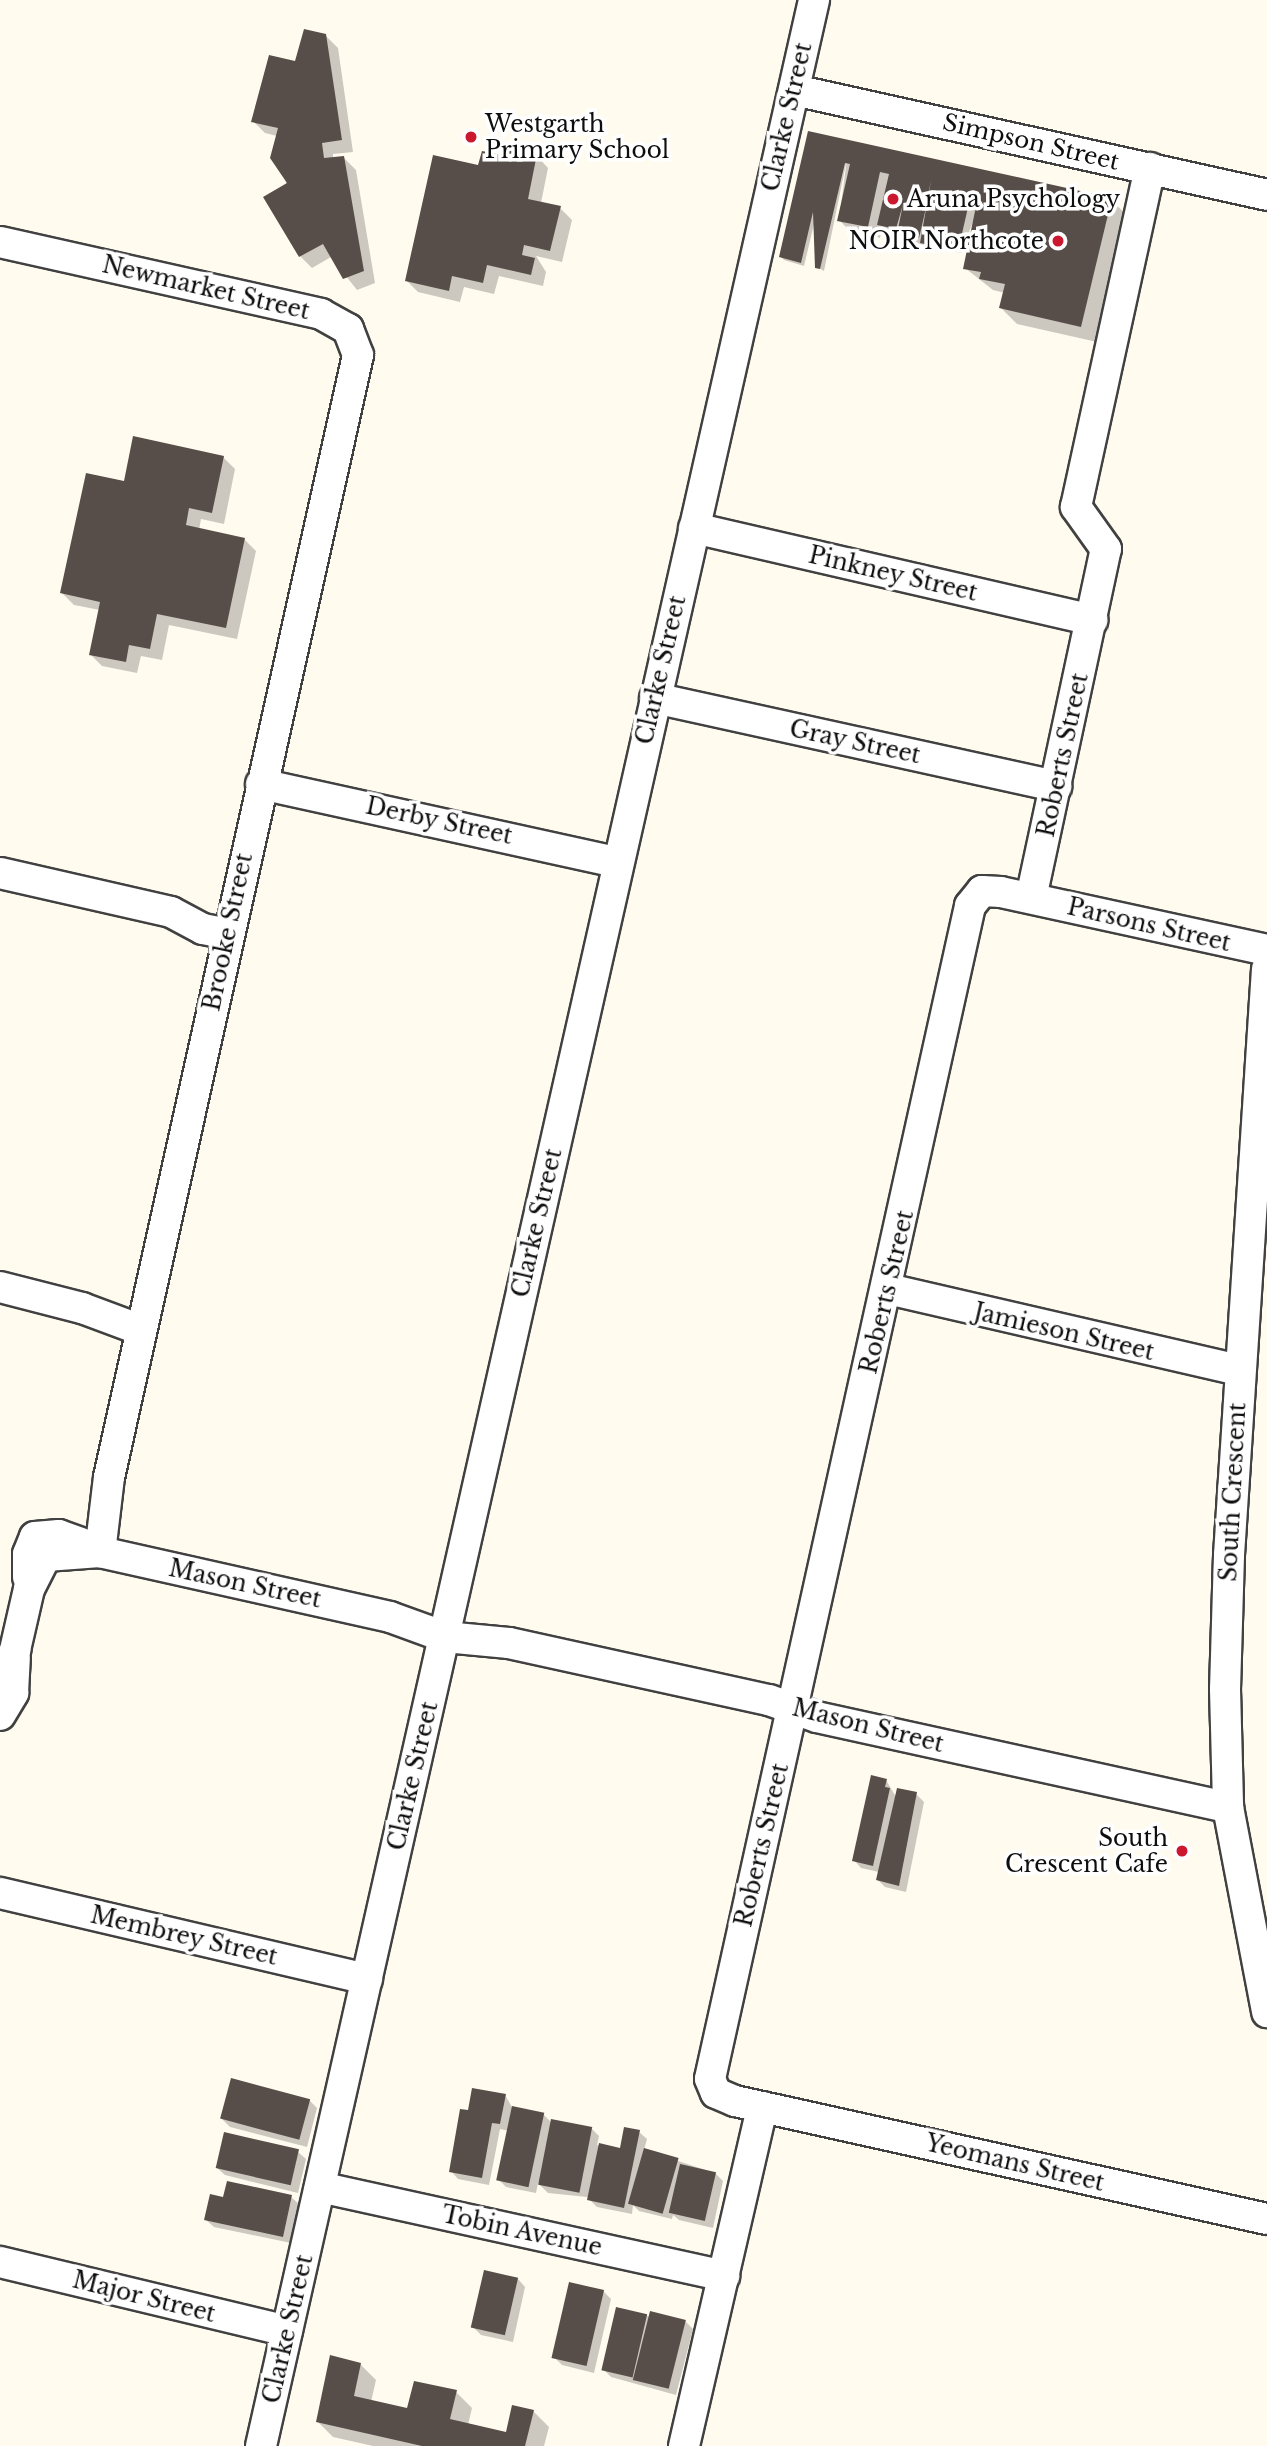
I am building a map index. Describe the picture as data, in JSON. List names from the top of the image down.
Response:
{
  "streets": {
    "street": [
      "Clarke Street",
      "Simpson Street",
      "Newmarket Street",
      "Pinkney Street",
      "Gray Street",
      "Roberts Street",
      "Derby Street",
      "Parsons Street",
      "Brooke Street",
      "Jamieson Street",
      "South Crescent",
      "Mason Street",
      "Membrey Street",
      "Yeomans Street",
      "Tobin Avenue",
      "Major Street"
    ]
  },
  "crossings": [
    ["Clarke Street", "Simpson Street"],
    ["Clarke Street", "Pinkney Street"],
    ["Clarke Street", "Gray Street"],
    ["Clarke Street", "Derby Street"],
    ["Clarke Street", "Mason Street"],
    ["Clarke Street", "Membrey Street"],
    ["Clarke Street", "Tobin Avenue"],
    ["Clarke Street", "Major Street"],
    ["Simpson Street", "Roberts Street"],
    ["Newmarket Street", "Brooke Street"],
    ["Pinkney Street", "Roberts Street"],
    ["Gray Street", "Roberts Street"],
    ["Roberts Street", "Parsons Street"],
    ["Roberts Street", "Jamieson Street"],
    ["Roberts Street", "Mason Street"],
    ["Roberts Street", "Yeomans Street"],
    ["Derby Street", "Brooke Street"],
    ["Brooke Street", "Mason Street"],
    ["Jamieson Street", "South Crescent"],
    ["South Crescent", "Mason Street"]
  ],
  "places": [
    "Westgarth Primary School",
    "Aruna Psychology",
    "NOIR Northcote",
    "South Crescent Cafe"
  ]
}
